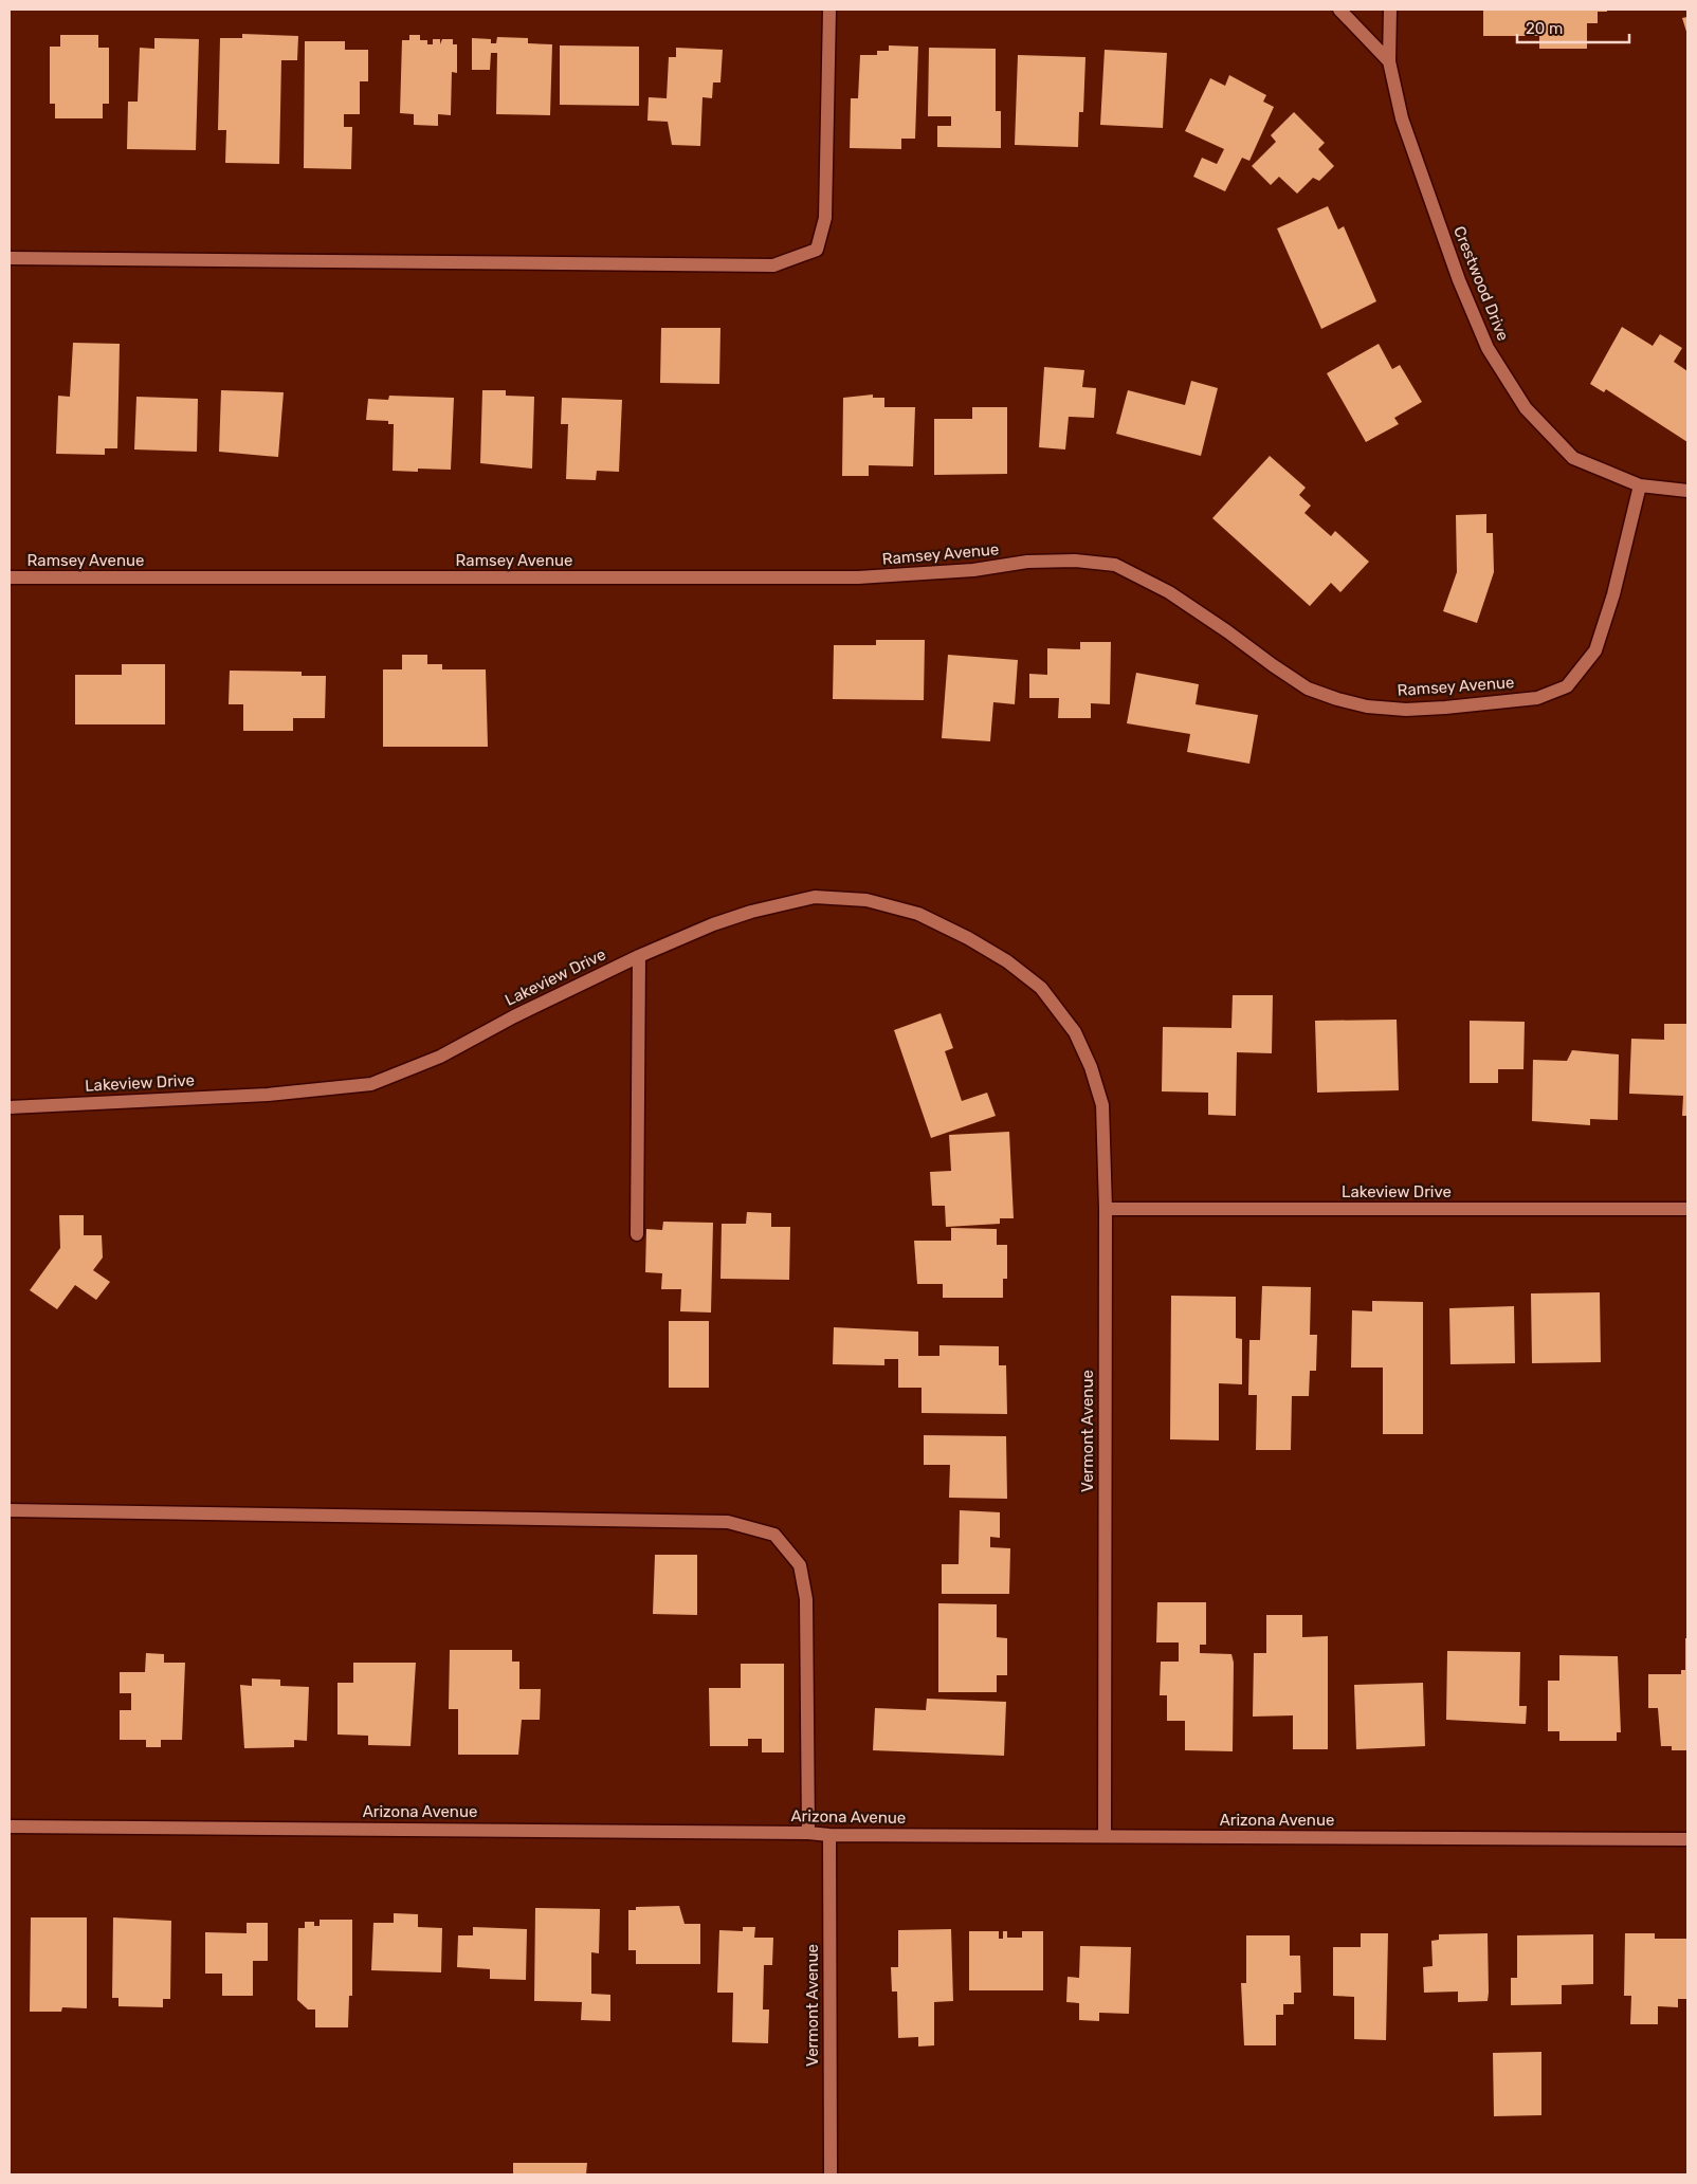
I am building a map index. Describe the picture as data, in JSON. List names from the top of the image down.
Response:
{
  "streets": {
    "street": [
      "Crestwood Drive",
      "Ramsey Avenue",
      "Lakeview Drive",
      "Vermont Avenue",
      "Arizona Avenue"
    ]
  },
  "crossings": [
    ["Crestwood Drive", "Ramsey Avenue"],
    ["Lakeview Drive", "Vermont Avenue"],
    ["Vermont Avenue", "Arizona Avenue"]
  ],
  "scale_bar": "20 m"
}
